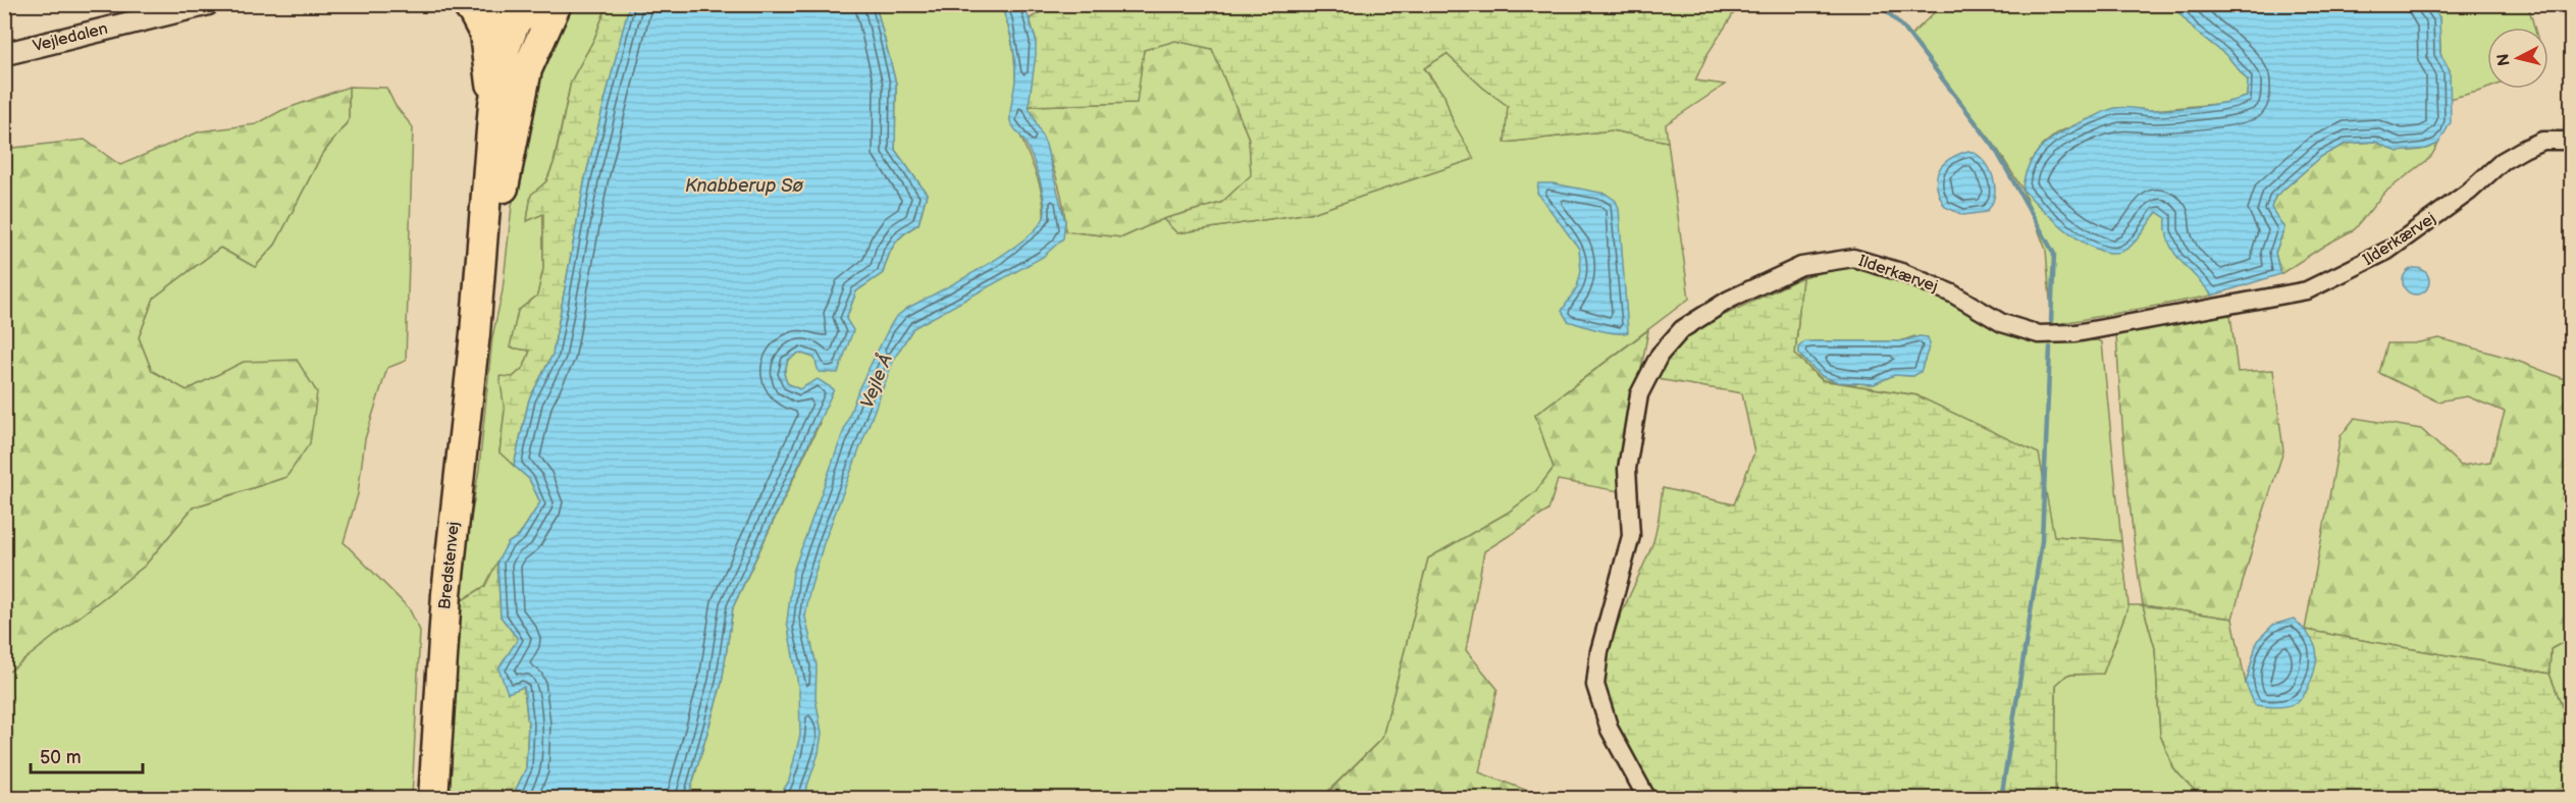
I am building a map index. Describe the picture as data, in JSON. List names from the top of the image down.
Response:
{
  "streets": {
    "highway": ["Bredstenvej"],
    "street": ["Vejledalen", "Ilderkærvej"]
  },
  "water": ["Knabberup Sø", "Vejle Å"],
  "scale_bar": "50 m",
  "north": "left"
}
